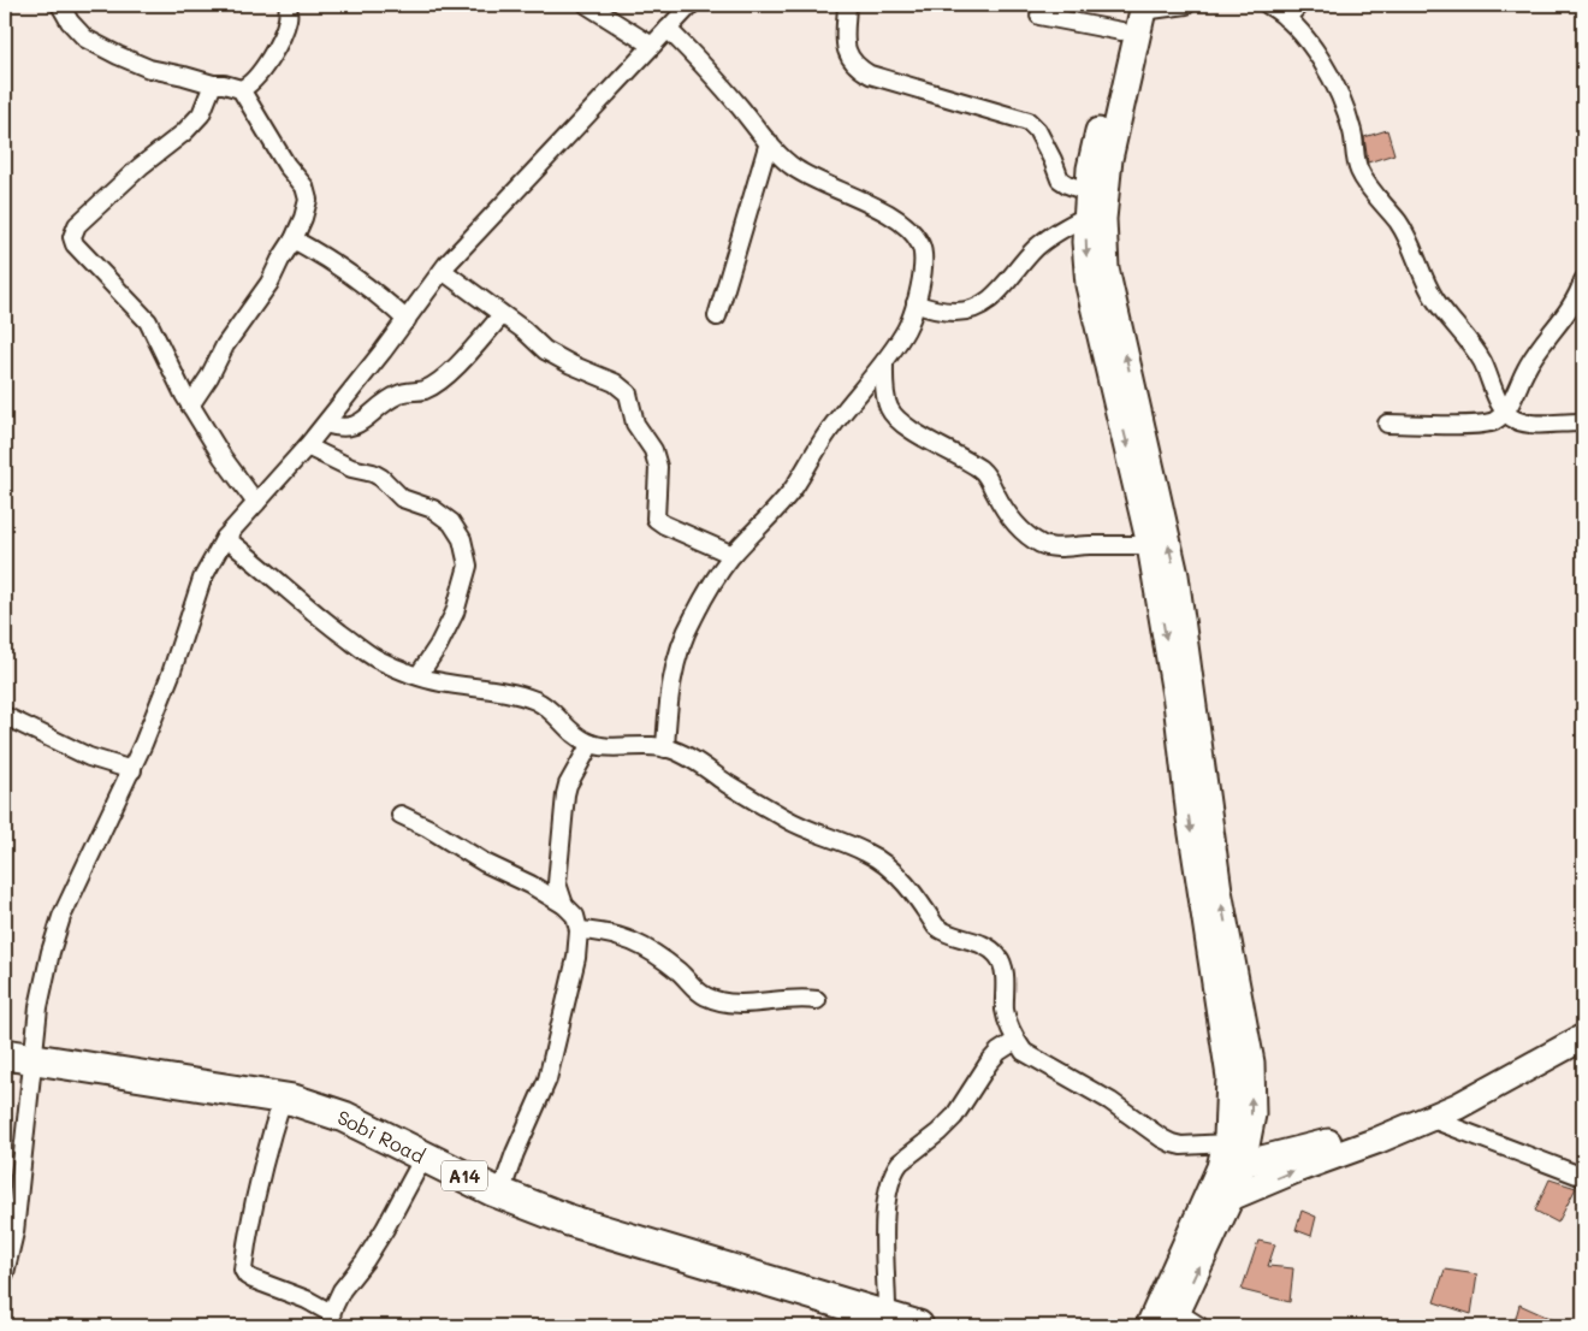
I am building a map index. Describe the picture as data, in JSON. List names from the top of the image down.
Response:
{
  "streets": {
    "highway": ["Sobi Road", "A14"]
  }
}
